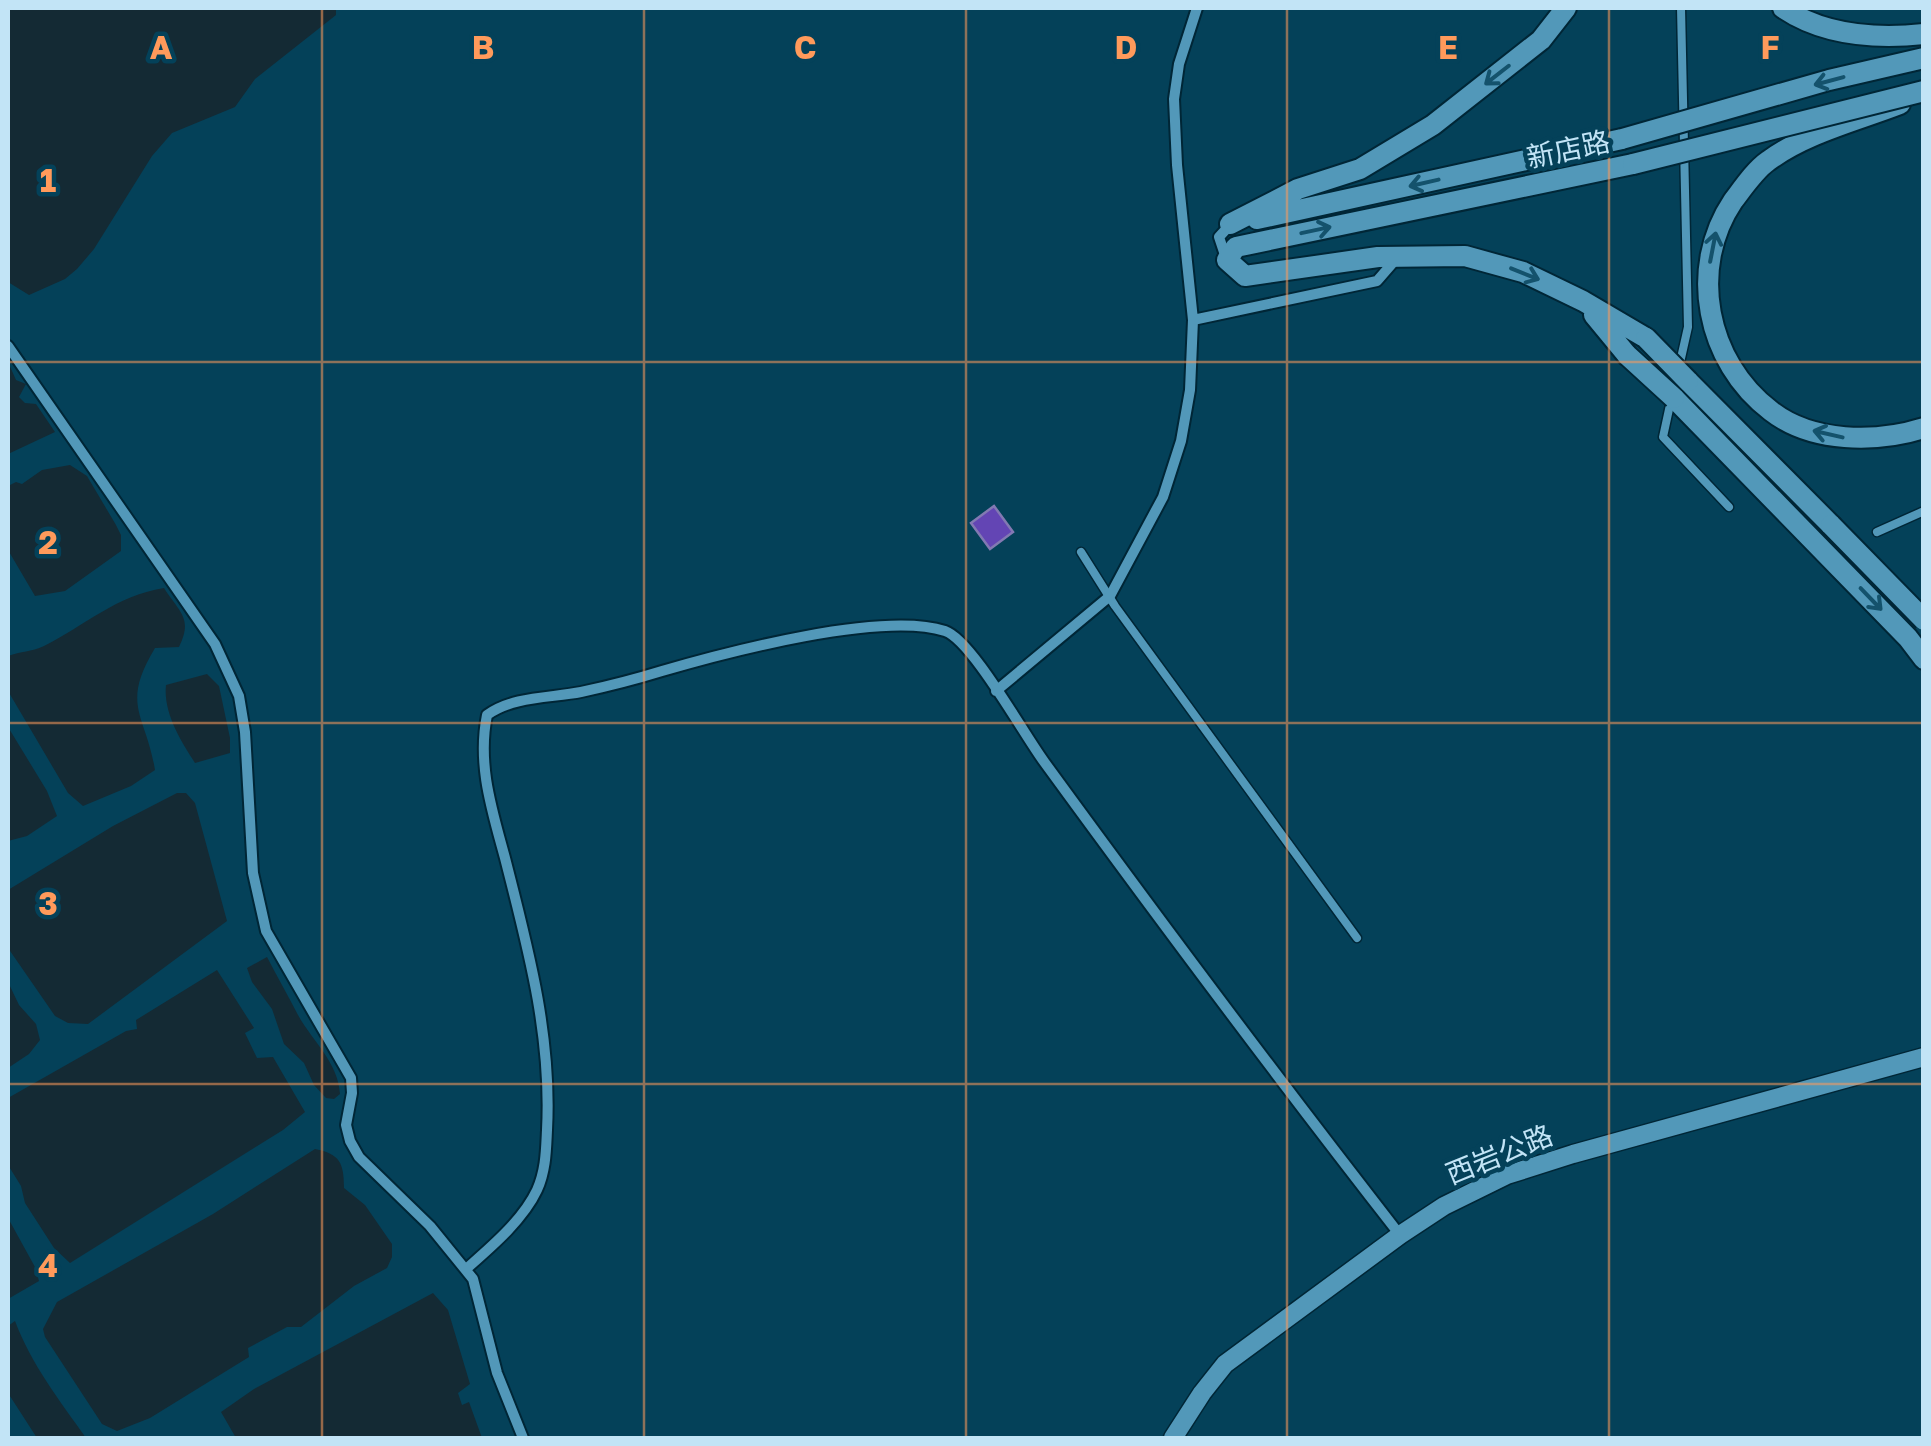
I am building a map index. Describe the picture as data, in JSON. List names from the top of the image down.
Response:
{
  "streets": {
    "main road": ["新店路"],
    "street": ["西岩公路"]
  },
  "grid": {
    "columns": [
      "A",
      "B",
      "C",
      "D",
      "E",
      "F"
    ],
    "rows": [
      "1",
      "2",
      "3",
      "4"
    ]
  }
}
